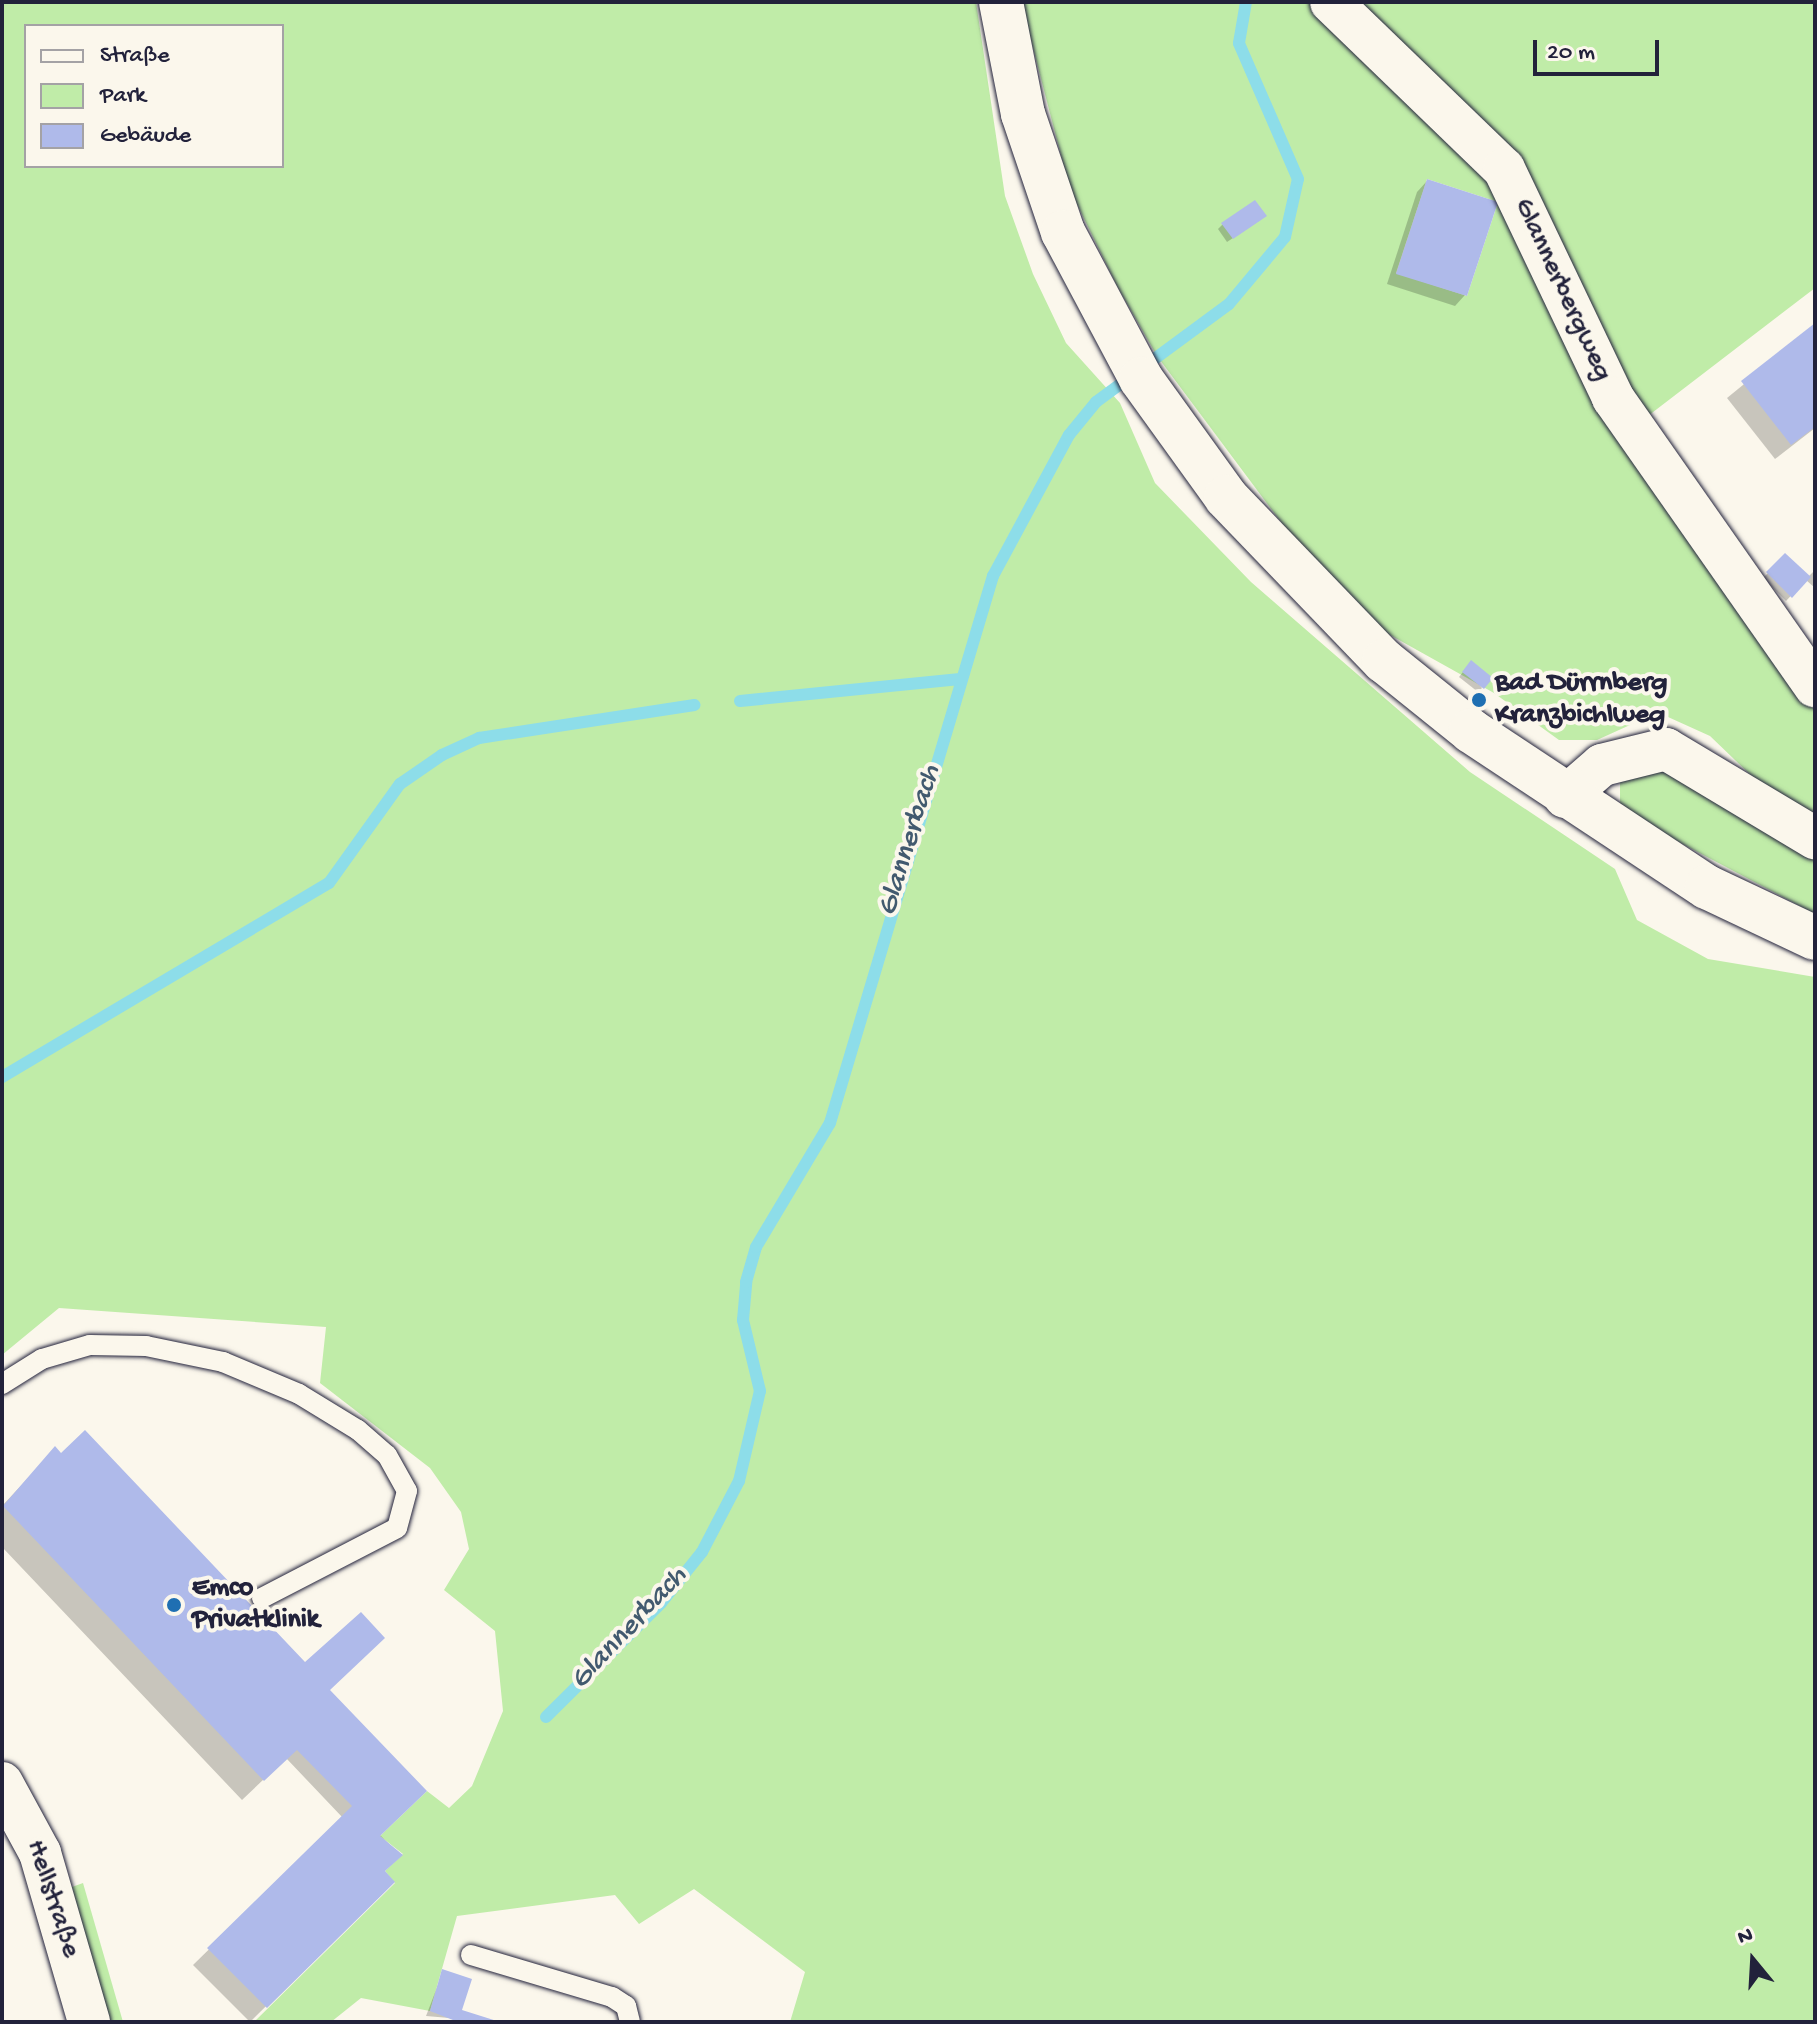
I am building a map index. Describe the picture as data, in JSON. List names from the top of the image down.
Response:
{
  "streets": {
    "street": ["Glannerbergweg", "Hellstraße"]
  },
  "water": ["Glannerbach"],
  "places": ["Bad Dürrnberg Kranzbichlweg", "Emco Privatklinik"],
  "legend": ["Straße", "Park", "Gebäude"],
  "scale_bar": "20 m",
  "north": "top"
}
